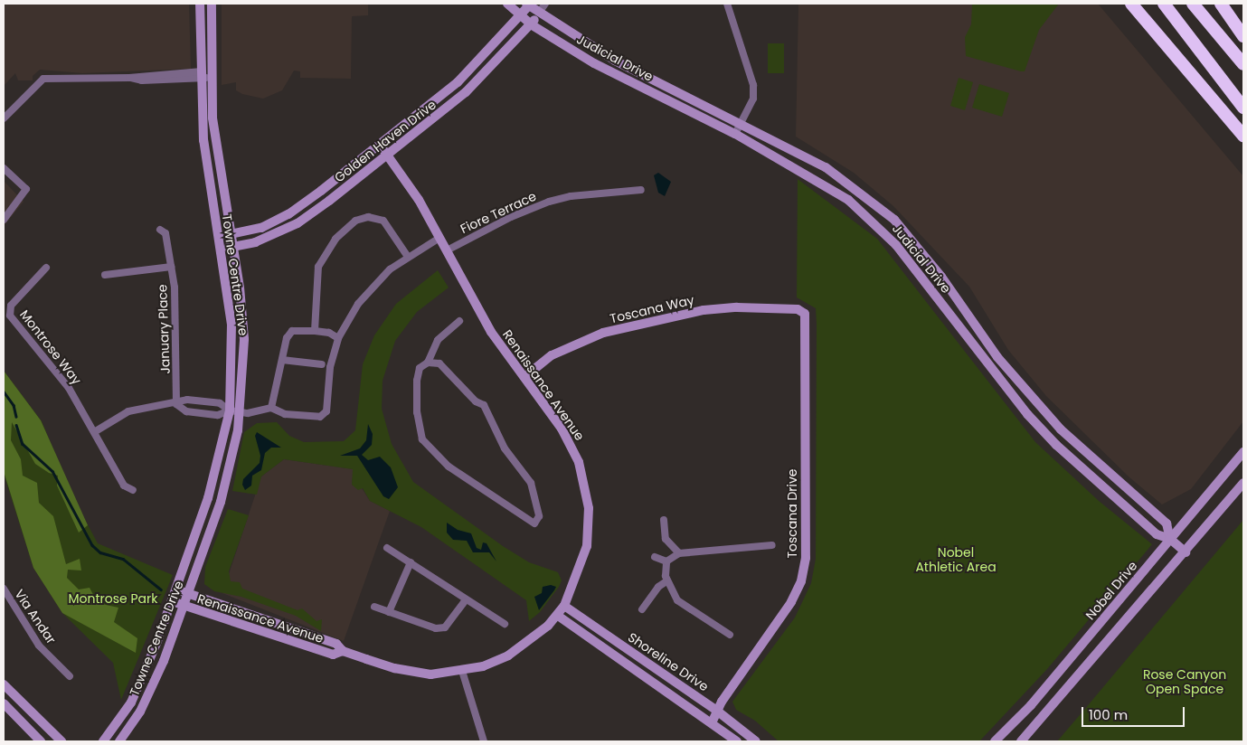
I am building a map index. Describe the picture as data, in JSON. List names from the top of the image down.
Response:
{
  "streets": {
    "street": [
      "Judicial Drive",
      "Golden Haven Drive",
      "Fiore Terrace",
      "Towne Centre Drive",
      "Toscana Way",
      "January Place",
      "Montrose Way",
      "Renaissance Avenue",
      "Toscana Drive",
      "Nobel Drive",
      "Via Andar",
      "Shoreline Drive"
    ]
  },
  "crossings": [
    ["Judicial Drive", "Golden Haven Drive"],
    ["Judicial Drive", "Nobel Drive"],
    ["Golden Haven Drive", "Towne Centre Drive"],
    ["Golden Haven Drive", "Renaissance Avenue"],
    ["Fiore Terrace", "Renaissance Avenue"],
    ["Towne Centre Drive", "Renaissance Avenue"],
    ["Toscana Way", "Renaissance Avenue"],
    ["Toscana Way", "Toscana Drive"],
    ["Renaissance Avenue", "Shoreline Drive"],
    ["Toscana Drive", "Shoreline Drive"]
  ],
  "parks": ["Nobel Athletic Area", "Montrose Park", "Rose Canyon Open Space"],
  "scale_bar": "100 m"
}
